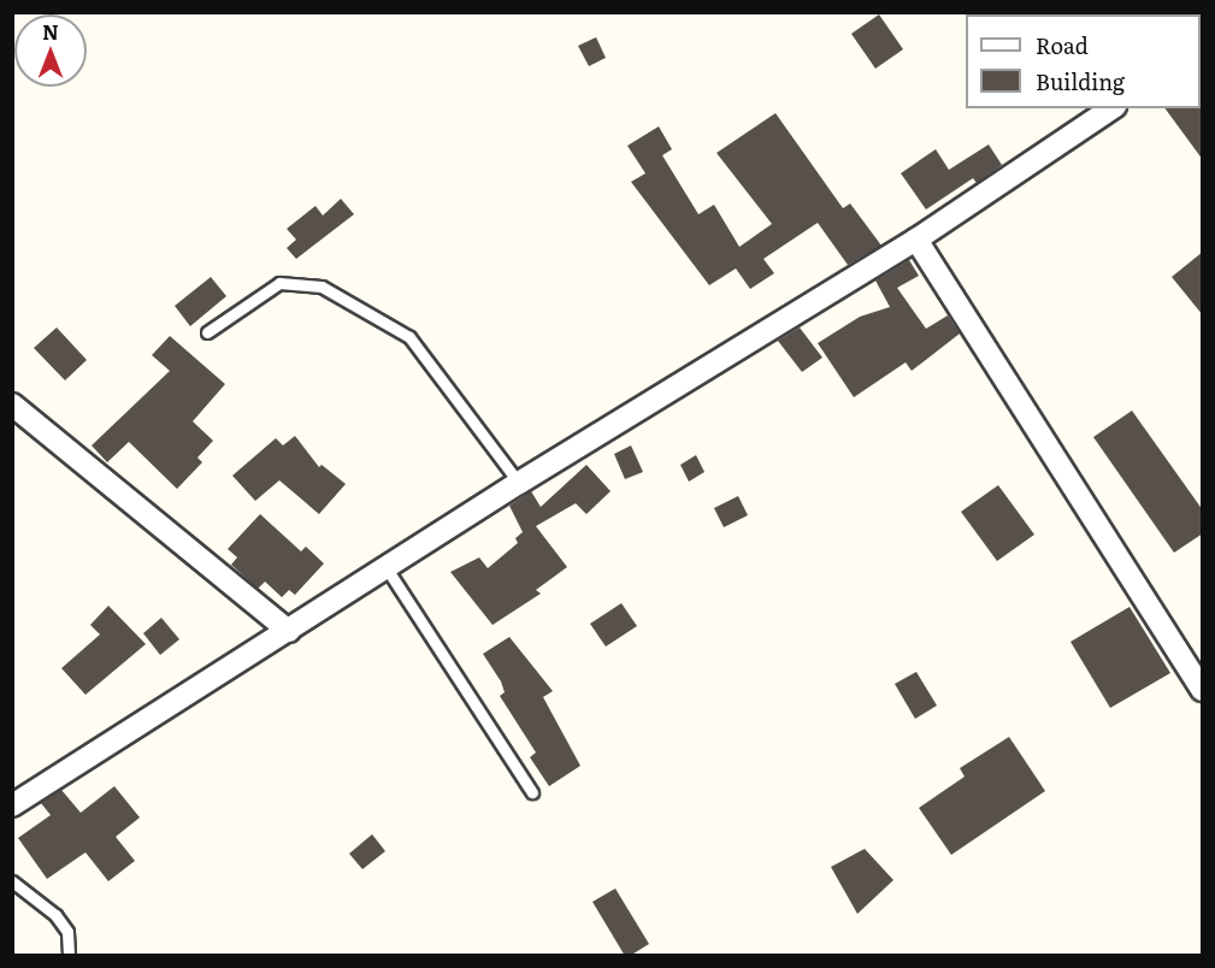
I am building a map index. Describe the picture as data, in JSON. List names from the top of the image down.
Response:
{
  "legend": ["Road", "Building"],
  "north": "top"
}
